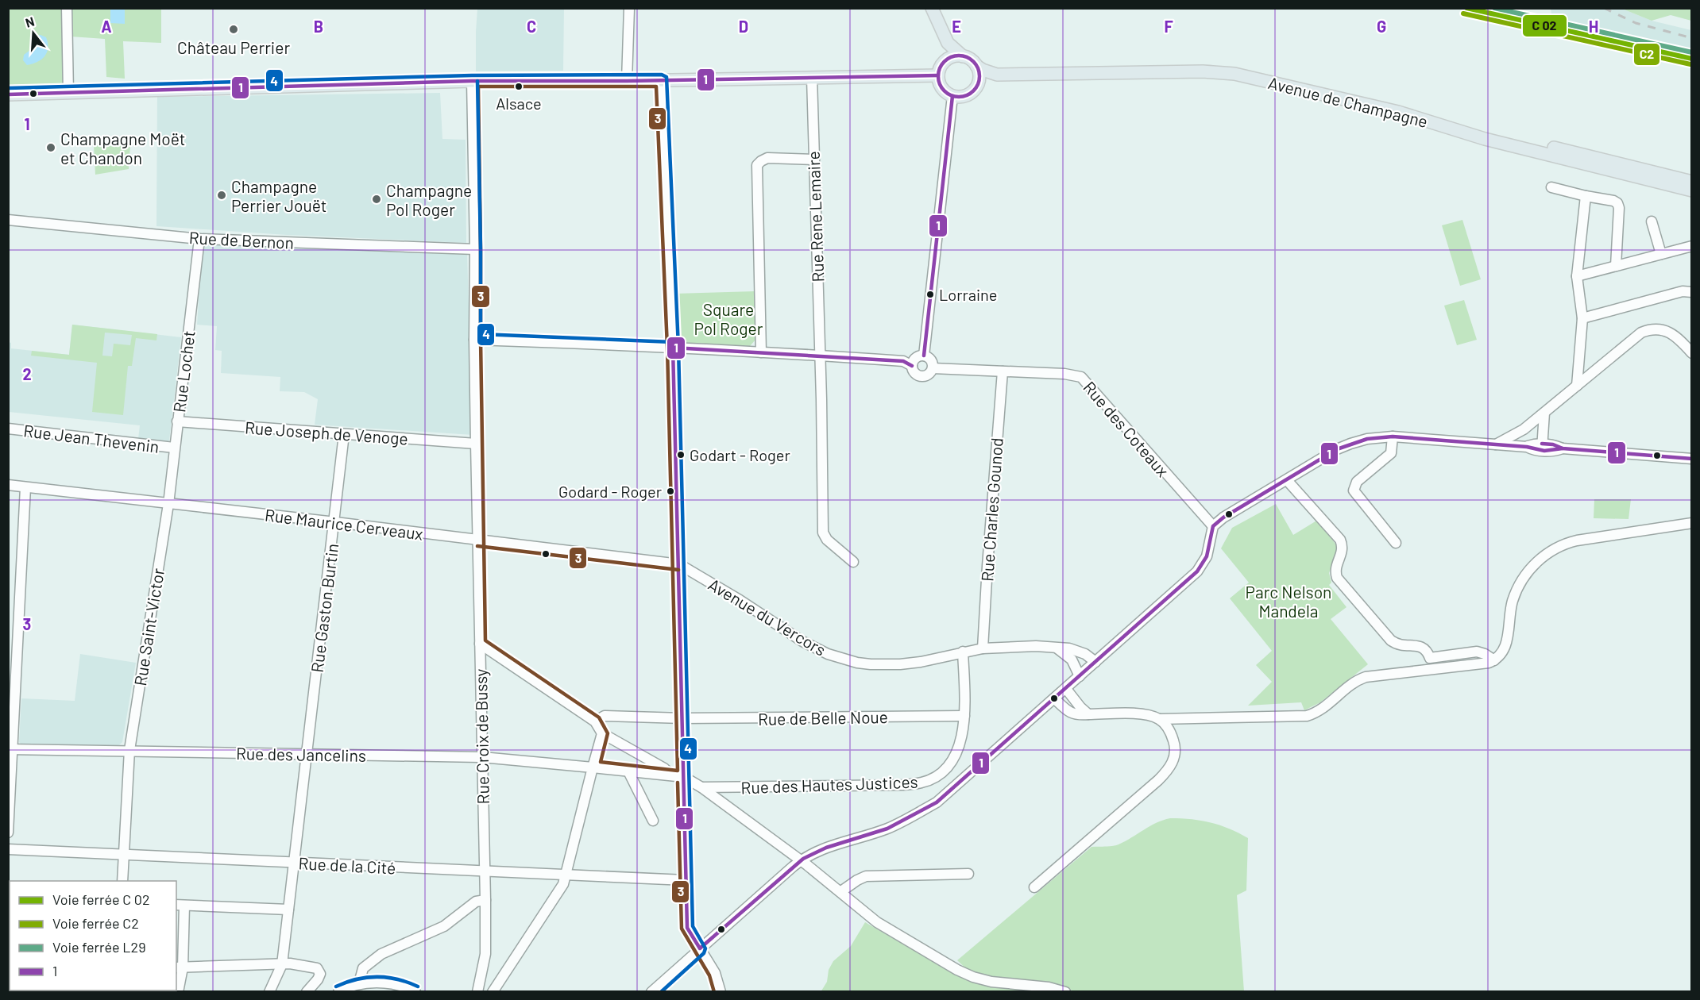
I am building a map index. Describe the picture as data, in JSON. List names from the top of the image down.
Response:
{
  "streets": {
    "main road": ["Avenue de Champagne"],
    "street": [
      "Rue Rene Lemaire",
      "Rue de Bernon",
      "Rue Lochet",
      "Rue des Coteaux",
      "Rue Joseph de Venoge",
      "Rue Jean Thevenin",
      "Rue Charles Gounod",
      "Rue Maurice Cerveaux",
      "Rue Gaston Burtin",
      "Avenue du Vercors",
      "Rue Saint-Victor",
      "Rue de Belle Noue",
      "Rue Croix de Bussy",
      "Rue des Jancelins",
      "Rue des Hautes Justices",
      "Rue de la Cité"
    ]
  },
  "crossings": [
    ["Rue de Bernon", "Rue Lochet"],
    ["Rue de Bernon", "Rue Croix de Bussy"],
    ["Rue Lochet", "Rue Joseph de Venoge"],
    ["Rue Lochet", "Rue Jean Thevenin"],
    ["Rue Lochet", "Rue Maurice Cerveaux"],
    ["Rue Lochet", "Rue Saint-Victor"],
    ["Rue des Coteaux", "Rue Charles Gounod"],
    ["Rue Joseph de Venoge", "Rue Gaston Burtin"],
    ["Rue Joseph de Venoge", "Rue Croix de Bussy"],
    ["Rue Charles Gounod", "Avenue du Vercors"],
    ["Rue Maurice Cerveaux", "Rue Gaston Burtin"],
    ["Rue Maurice Cerveaux", "Avenue du Vercors"],
    ["Rue Maurice Cerveaux", "Rue Saint-Victor"],
    ["Rue Maurice Cerveaux", "Rue Croix de Bussy"],
    ["Rue Gaston Burtin", "Rue des Jancelins"],
    ["Rue Gaston Burtin", "Rue de la Cité"],
    ["Avenue du Vercors", "Rue des Hautes Justices"],
    ["Rue Saint-Victor", "Rue des Jancelins"],
    ["Rue Saint-Victor", "Rue de la Cité"],
    ["Rue de Belle Noue", "Rue des Hautes Justices"],
    ["Rue Croix de Bussy", "Rue des Jancelins"],
    ["Rue Croix de Bussy", "Rue de la Cité"]
  ],
  "parks": ["Square Pol Roger", "Parc Nelson Mandela"],
  "places": [
    "Château Perrier",
    "Alsace",
    "Champagne Moët et Chandon",
    "Champagne Perrier Jouët",
    "Champagne Pol Roger",
    "Lorraine",
    "Godart - Roger",
    "Godard - Roger"
  ],
  "lines": [
    "rail line L29",
    "rail line C2",
    "transit line 1",
    "transit line 4",
    "transit line 3"
  ],
  "legend": [
    "Voie ferrée C 02",
    "Voie ferrée C2",
    "Voie ferrée L29",
    "1"
  ],
  "north": "top",
  "grid": {
    "columns": [
      "A",
      "B",
      "C",
      "D",
      "E",
      "F",
      "G",
      "H"
    ],
    "rows": ["1", "2", "3"]
  }
}
